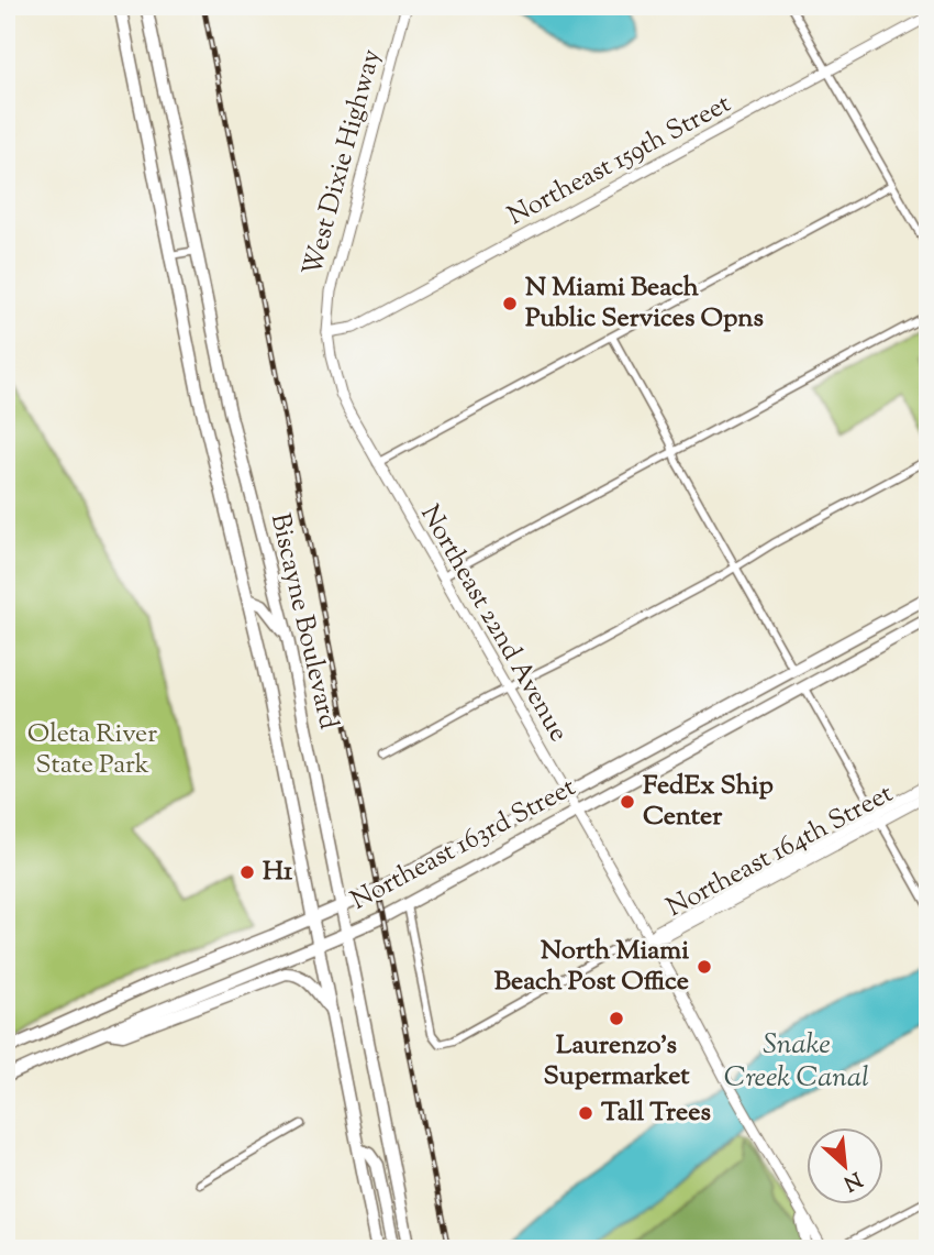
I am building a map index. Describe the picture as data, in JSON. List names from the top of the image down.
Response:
{
  "streets": {
    "main road": ["Biscayne Boulevard", "Northeast 163rd Street"],
    "street": [
      "Northeast 159th Street",
      "West Dixie Highway",
      "Northeast 22nd Avenue",
      "Northeast 164th Street"
    ]
  },
  "crossings": [
    ["Northeast 159th Street", "West Dixie Highway"],
    ["Northeast 159th Street", "Northeast 22nd Avenue"],
    ["West Dixie Highway", "Northeast 22nd Avenue"],
    ["Biscayne Boulevard", "Northeast 163rd Street"],
    ["Northeast 22nd Avenue", "Northeast 163rd Street"],
    ["Northeast 22nd Avenue", "Northeast 164th Street"],
    ["Northeast 163rd Street", "Northeast 164th Street"]
  ],
  "water": ["Snake Creek Canal"],
  "parks": ["Oleta River State Park"],
  "places": [
    "N Miami Beach Public Services Opns",
    "FedEx Ship Center",
    "H1",
    "North Miami Beach Post Office",
    "Laurenzo's Supermarket",
    "Tall Trees"
  ],
  "north": "bottom right"
}
